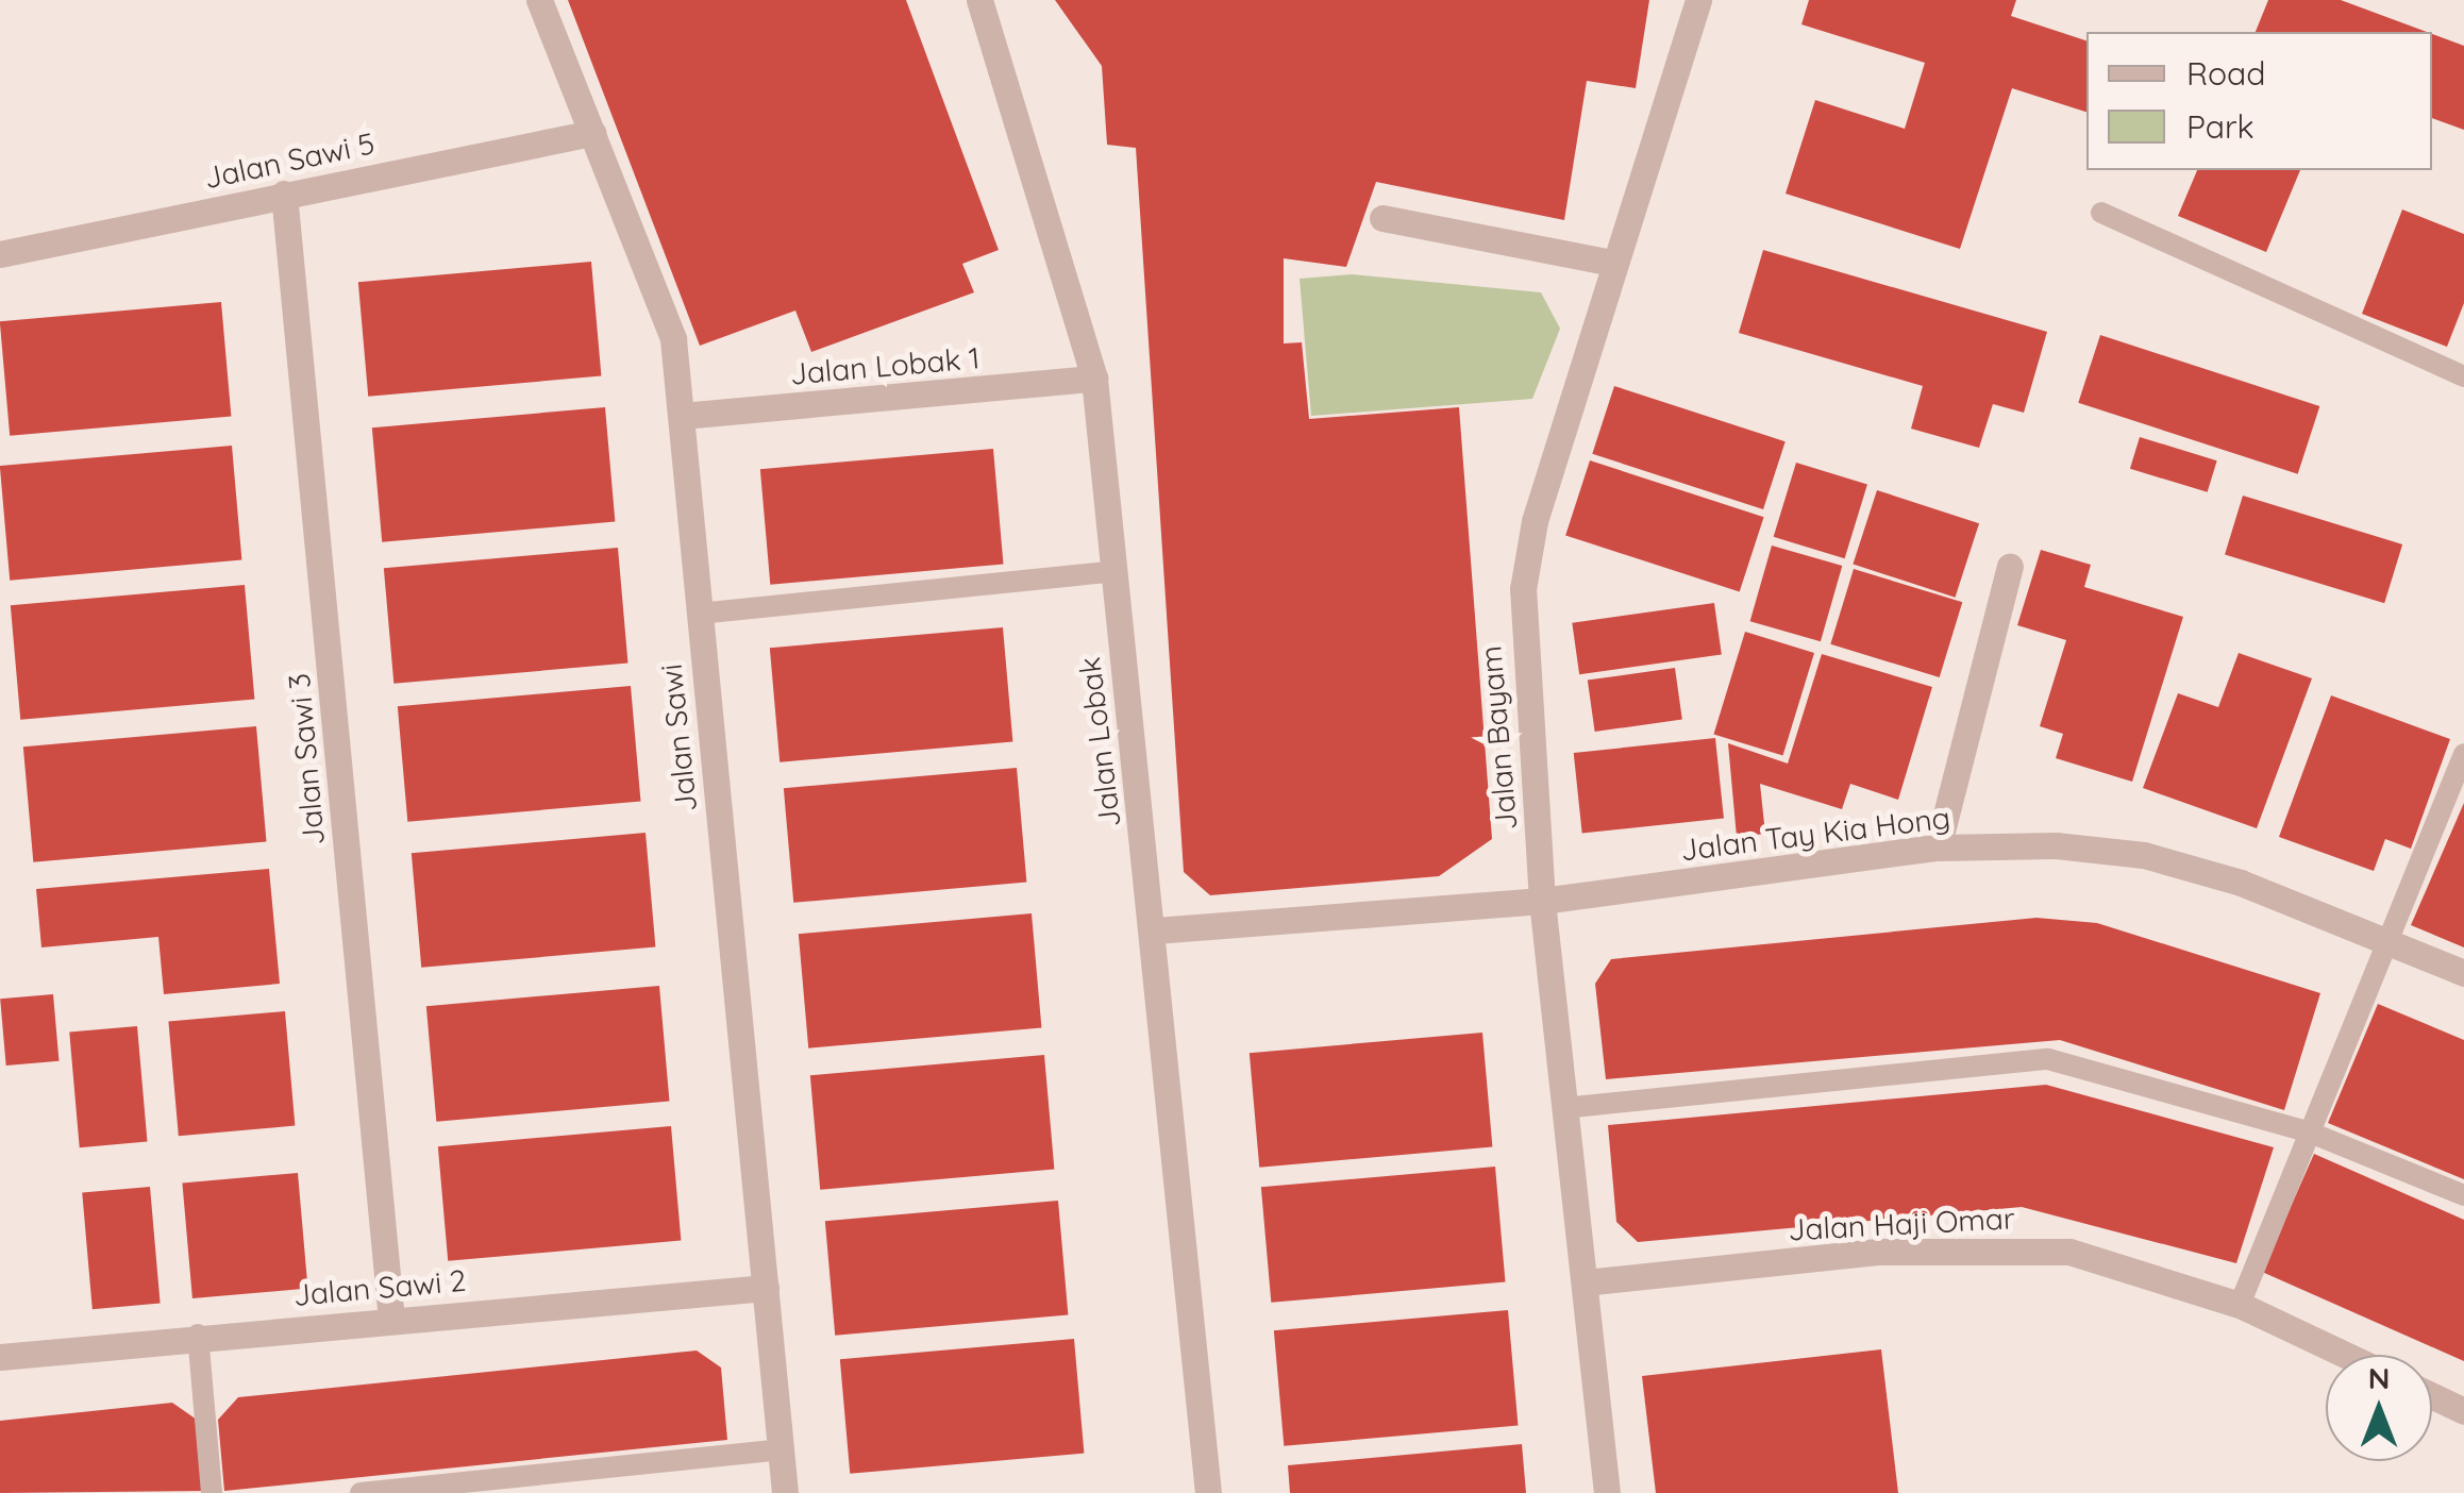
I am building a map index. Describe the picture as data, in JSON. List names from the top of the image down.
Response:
{
  "streets": {
    "street": [
      "Jalan Sawi 5",
      "Jalan Lobak 1",
      "Jalan Sawi",
      "Jalan Bayam",
      "Jalan Lobak",
      "Jalan Sawi 3",
      "Jalan Tay Kia Hong",
      "Jalan Haji Omar",
      "Jalan Sawi 2"
    ]
  },
  "crossings": [
    ["Jalan Sawi 5", "Jalan Sawi"],
    ["Jalan Sawi 5", "Jalan Sawi 3"],
    ["Jalan Lobak 1", "Jalan Sawi"],
    ["Jalan Lobak 1", "Jalan Lobak"],
    ["Jalan Sawi", "Jalan Sawi 2"],
    ["Jalan Bayam", "Jalan Tay Kia Hong"],
    ["Jalan Bayam", "Jalan Haji Omar"],
    ["Jalan Lobak", "Jalan Tay Kia Hong"],
    ["Jalan Sawi 3", "Jalan Sawi 2"]
  ],
  "legend": ["Road", "Park"],
  "north": "top"
}
